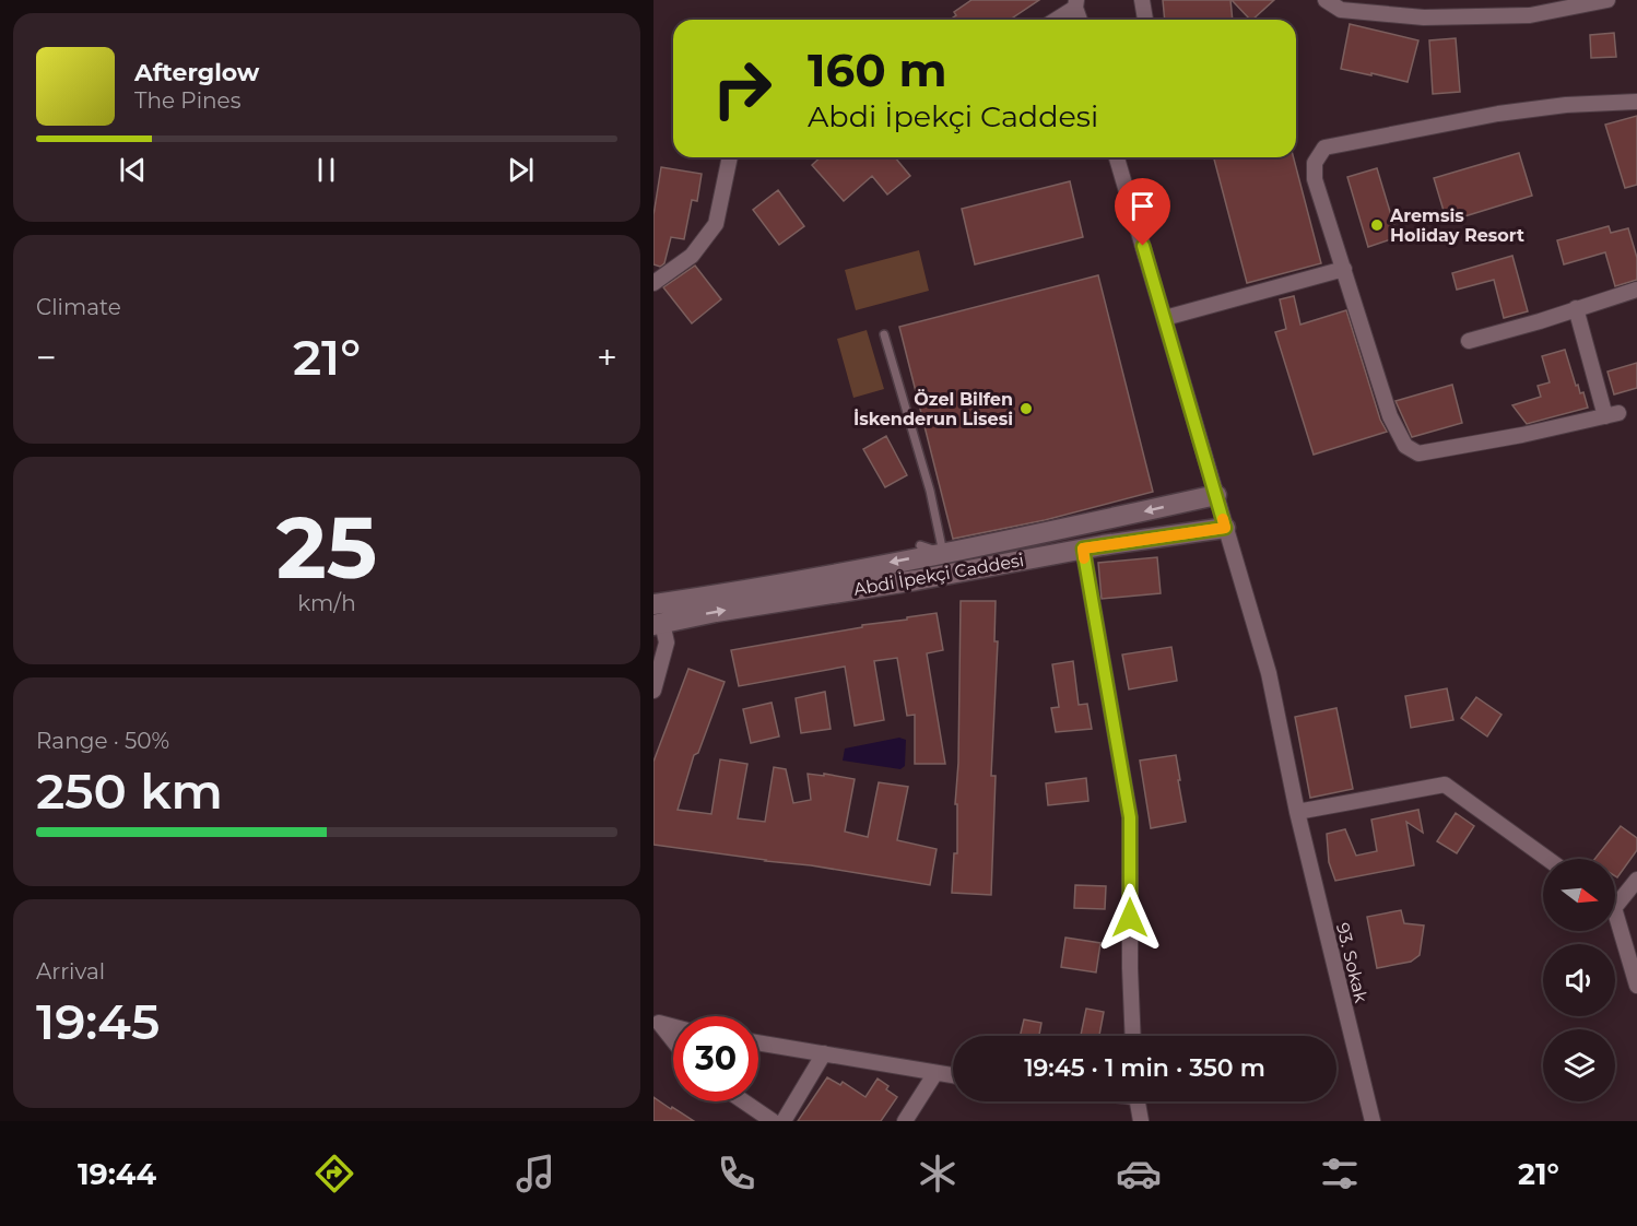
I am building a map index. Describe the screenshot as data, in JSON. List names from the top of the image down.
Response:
{
  "streets": {
    "street": ["Abdi İpekçi Caddesi", "93. Sokak"]
  },
  "crossings": [
    ["Abdi İpekçi Caddesi", "93. Sokak"]
  ],
  "places": ["Aremsis Holiday Resort", "Özel Bilfen İskenderun Lisesi"],
  "north": "right",
  "page": {
    "turn": ["160 m", "Abdi İpekçi Caddesi"],
    "song": ["Afterglow", "The Pines"],
    "tile": [
      "Climate",
      ["25", "km/h"],
      ["Range · 50%", "250 km"],
      ["Arrival", "19:45"]
    ],
    "heat": ["−", "21°", "+"],
    "limit": "30",
    "trip": "19:45 · 1 min · 350 m",
    "tabs": ["19:44", "21°"]
  }
}
